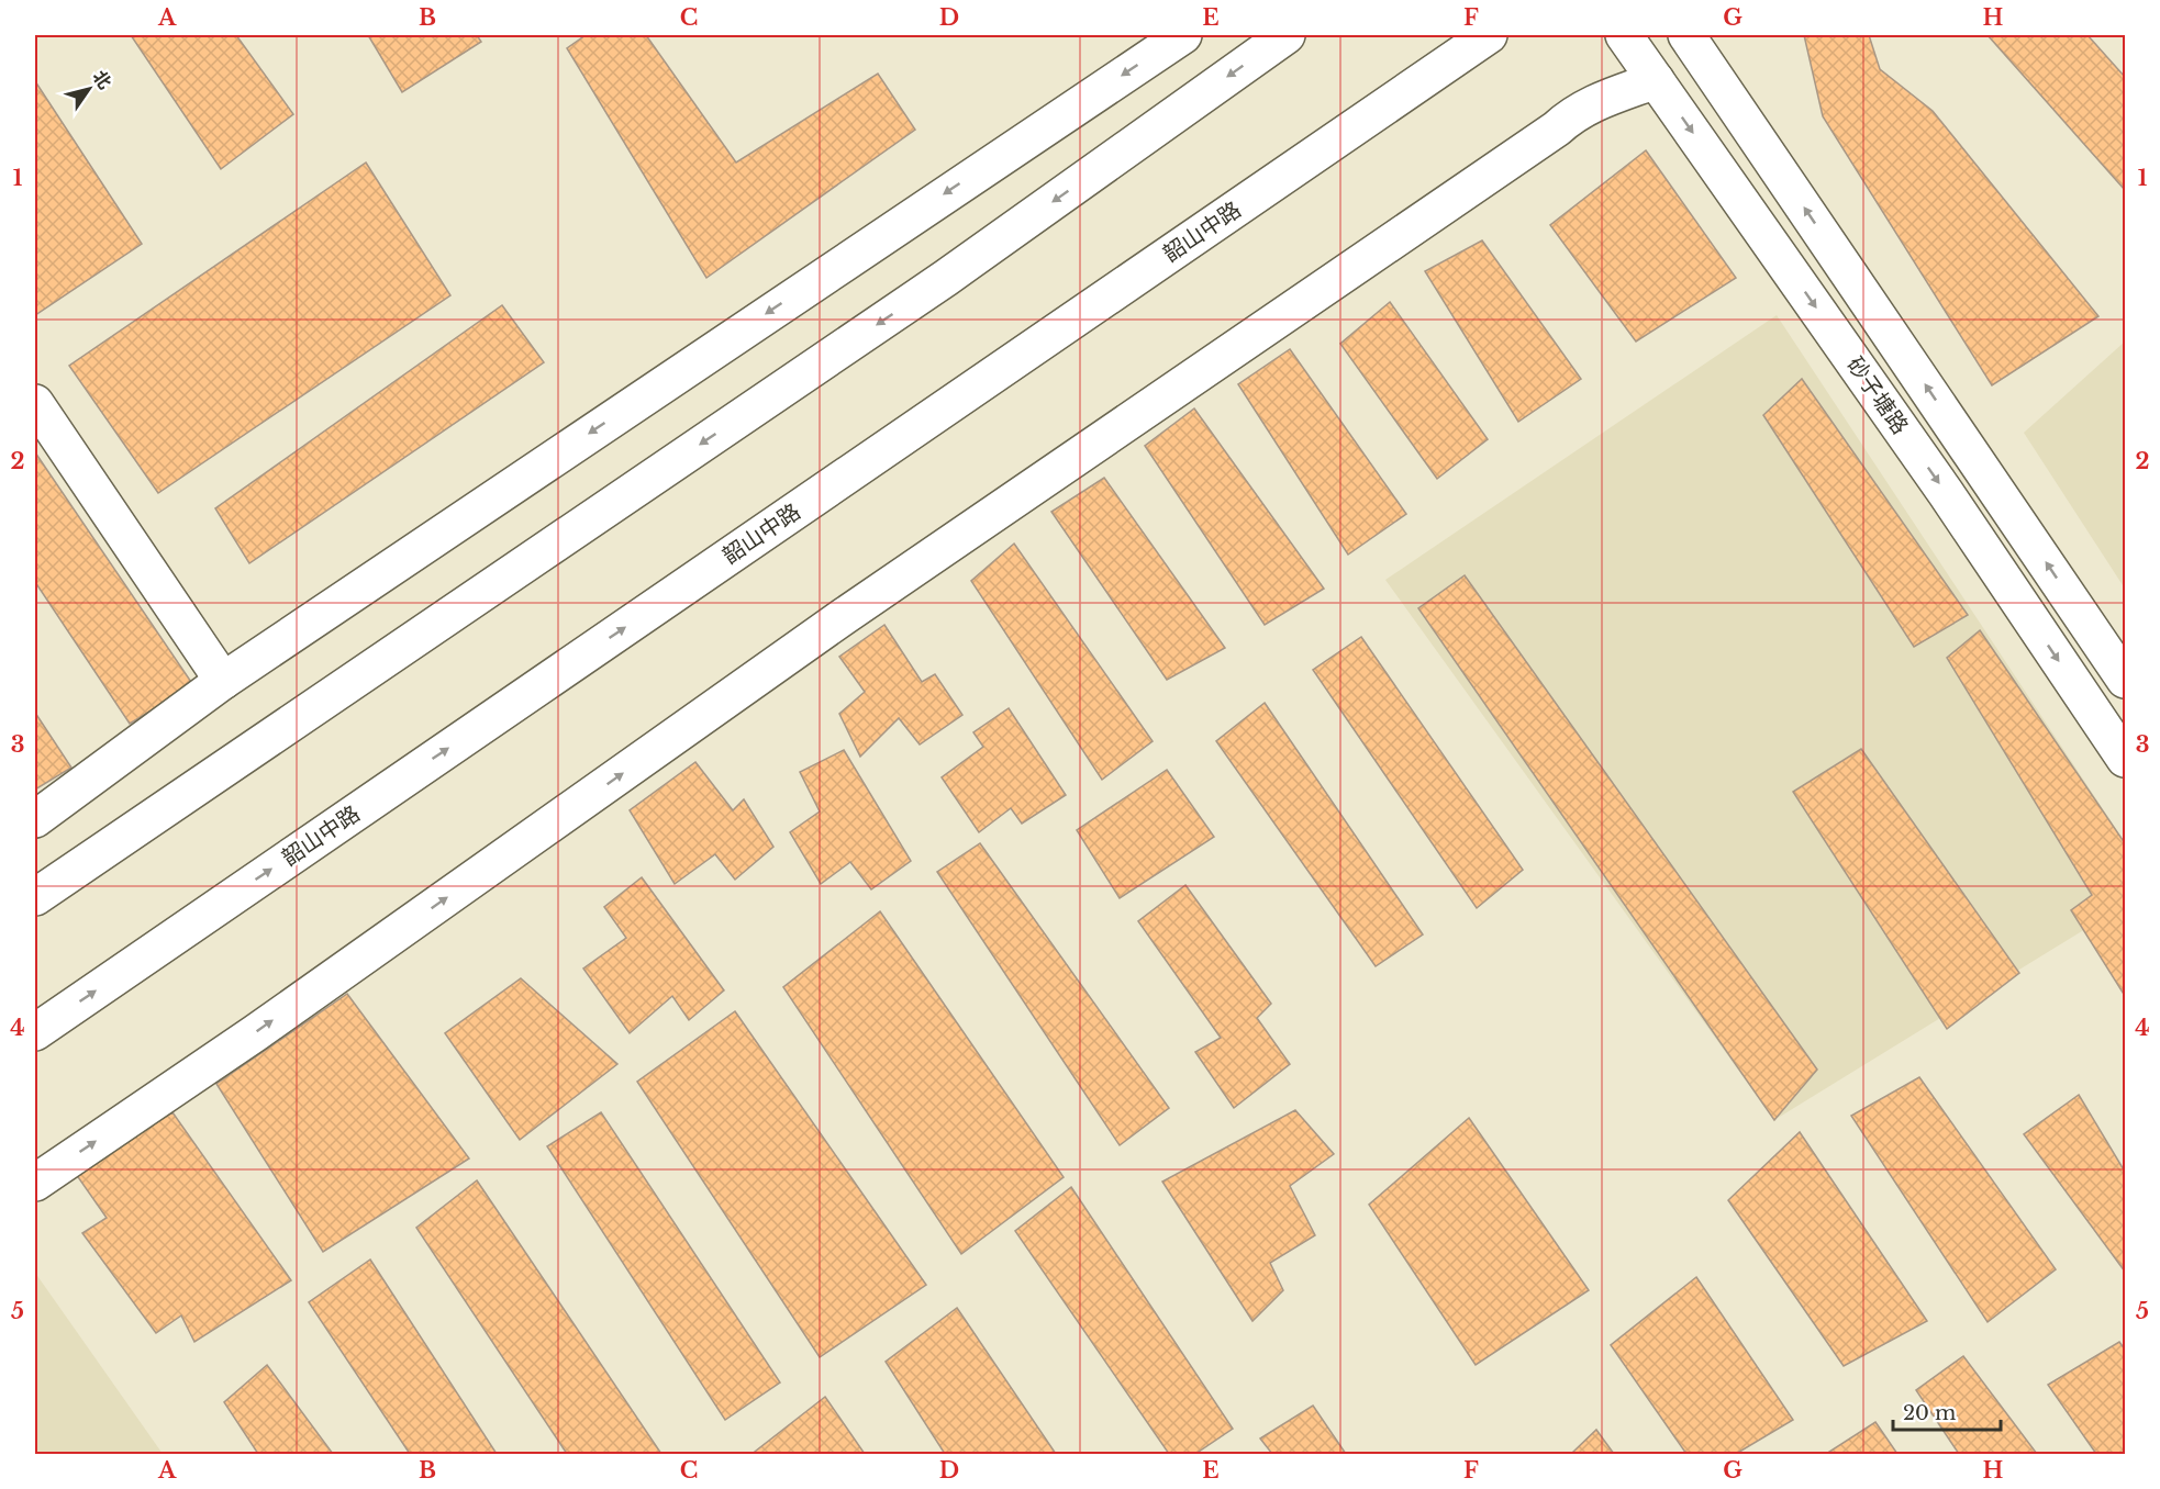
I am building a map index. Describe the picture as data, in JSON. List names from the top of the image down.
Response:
{
  "streets": {
    "street": ["韶山中路", "砂子塘路"]
  },
  "scale_bar": "20 m",
  "north": "top right",
  "grid": {
    "columns": [
      "A",
      "B",
      "C",
      "D",
      "E",
      "F",
      "G",
      "H"
    ],
    "rows": [
      "1",
      "2",
      "3",
      "4",
      "5"
    ]
  }
}
